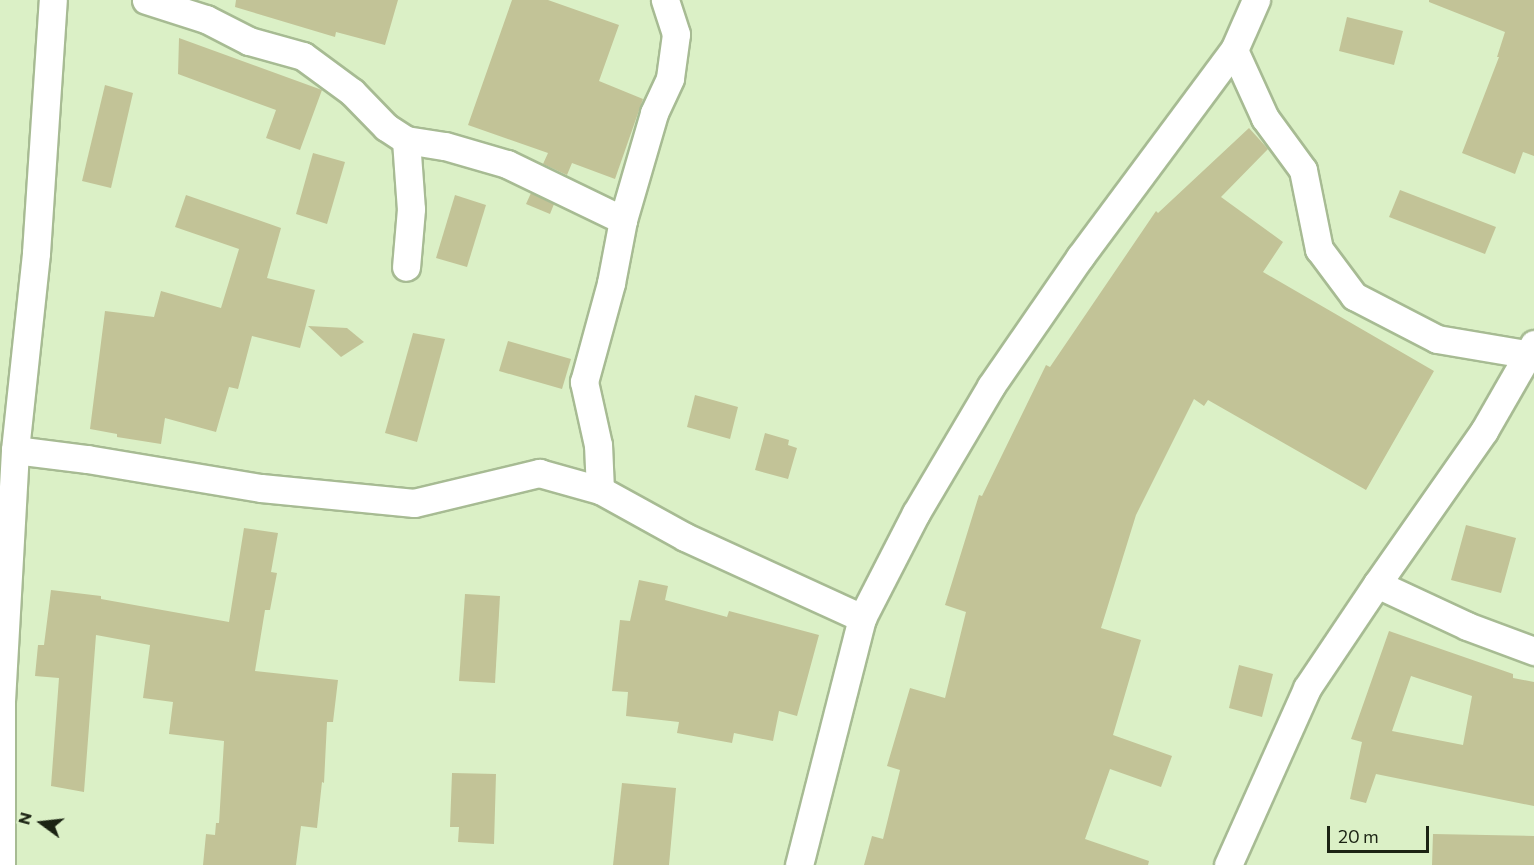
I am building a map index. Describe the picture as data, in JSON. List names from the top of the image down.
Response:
{
  "scale_bar": "20 m",
  "north": "left"
}
